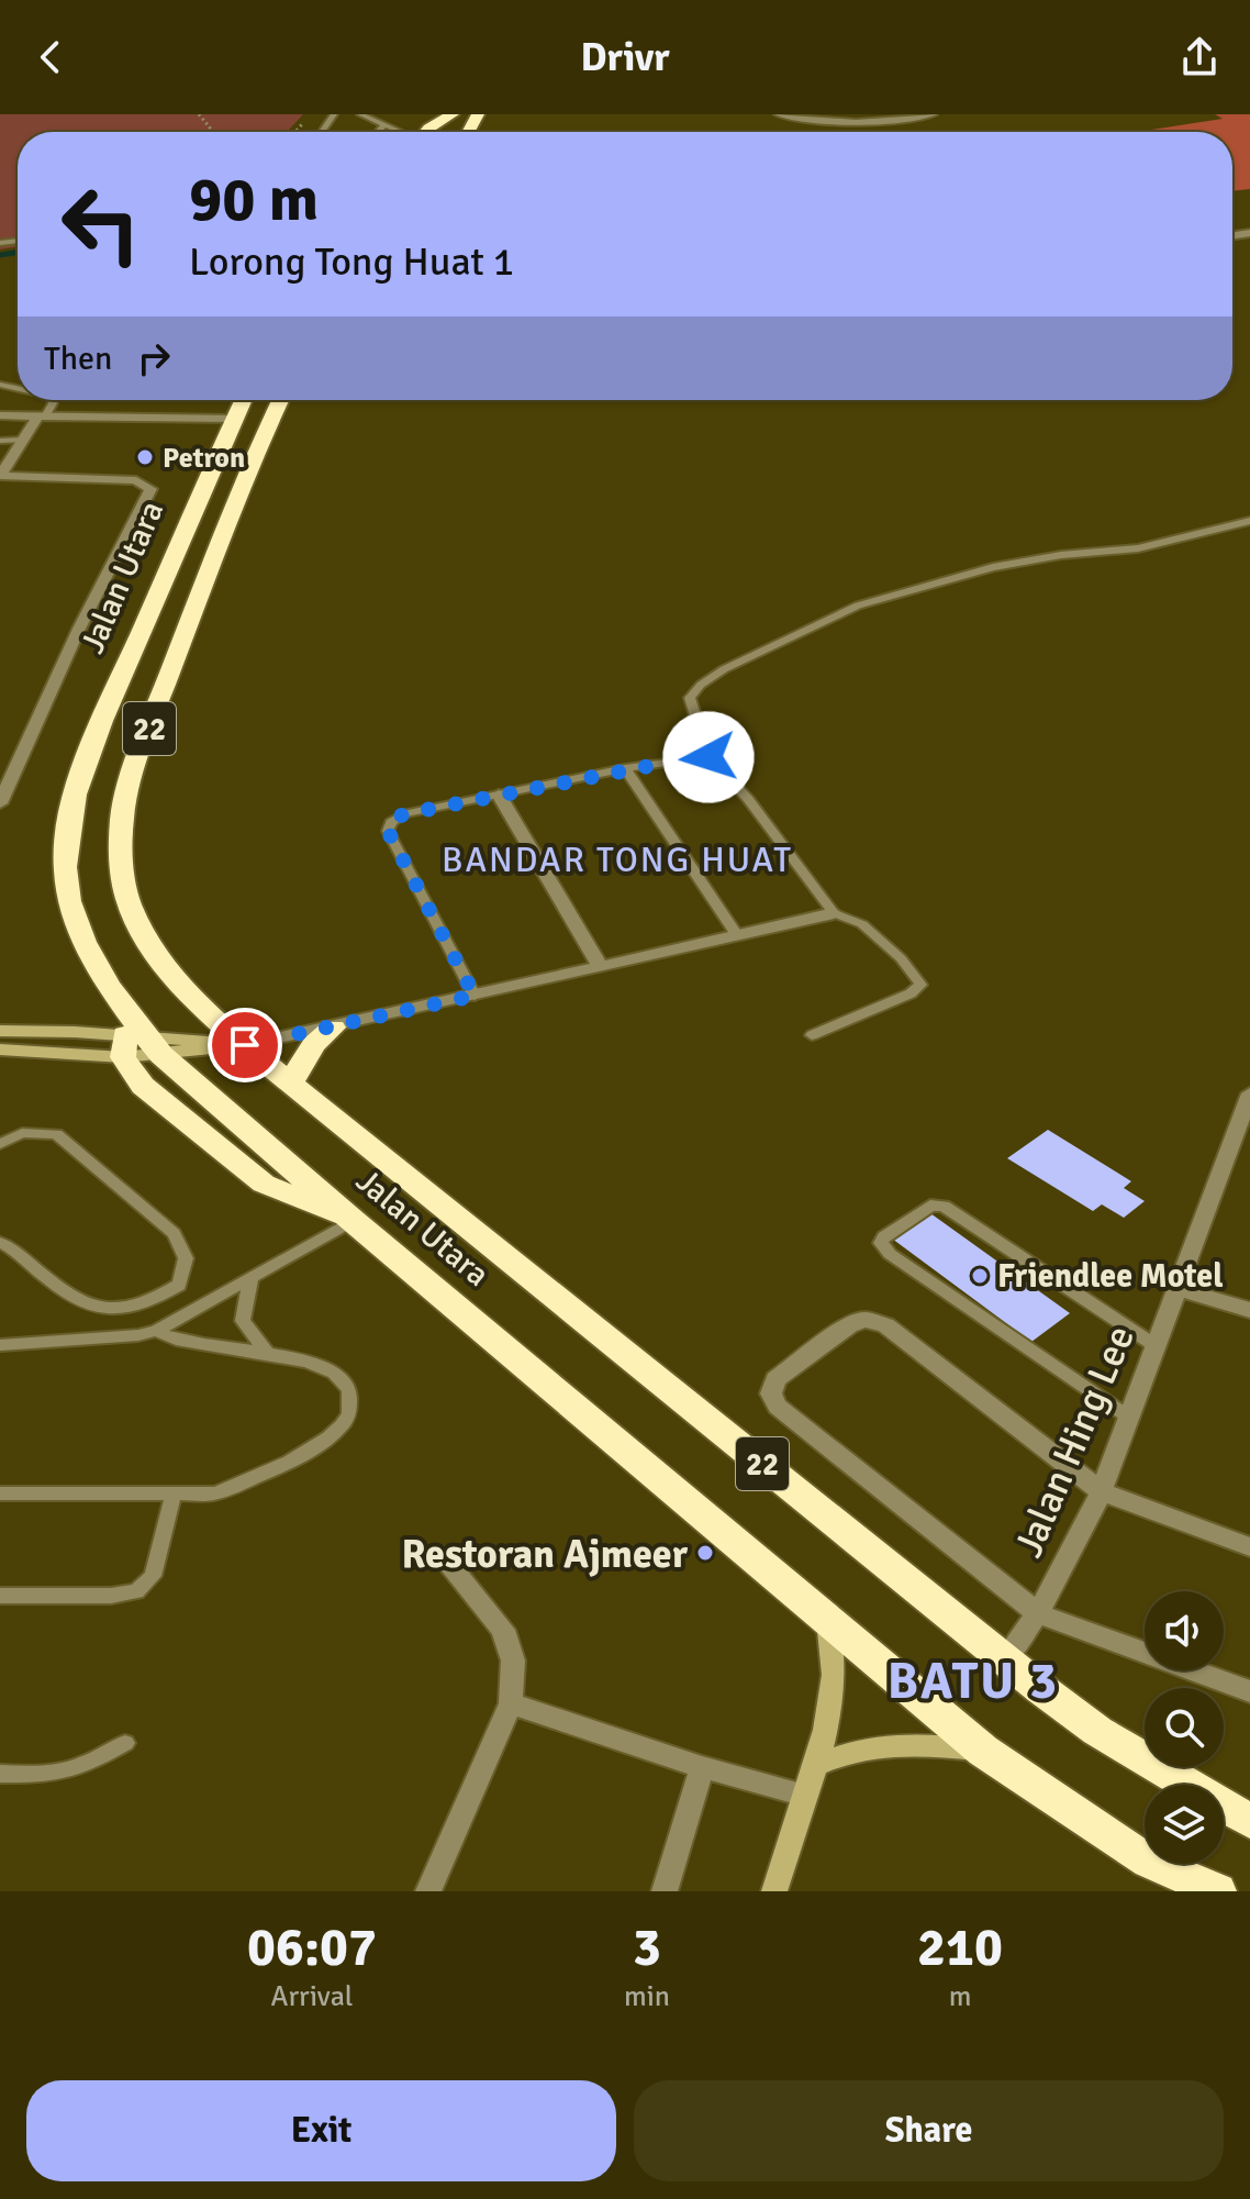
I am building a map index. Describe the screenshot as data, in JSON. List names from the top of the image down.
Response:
{
  "streets": {
    "highway": ["Jalan Utara", "22"],
    "street": ["Jalan Hing Lee"]
  },
  "crossings": [
    ["Jalan Utara", "Jalan Hing Lee"]
  ],
  "districts": ["BANDAR TONG HUAT", "BATU 3"],
  "places": ["Petron", "Friendlee Motel", "Restoran Ajmeer"],
  "page": {
    "header": "Drivr",
    "turn": ["90 m", "Lorong Tong Huat 1"],
    "then": "Then",
    "eta": [
      "06:07",
      "Arrival",
      "3",
      "min",
      "210",
      "m"
    ],
    "buttons": ["Exit", "Share"]
  }
}
